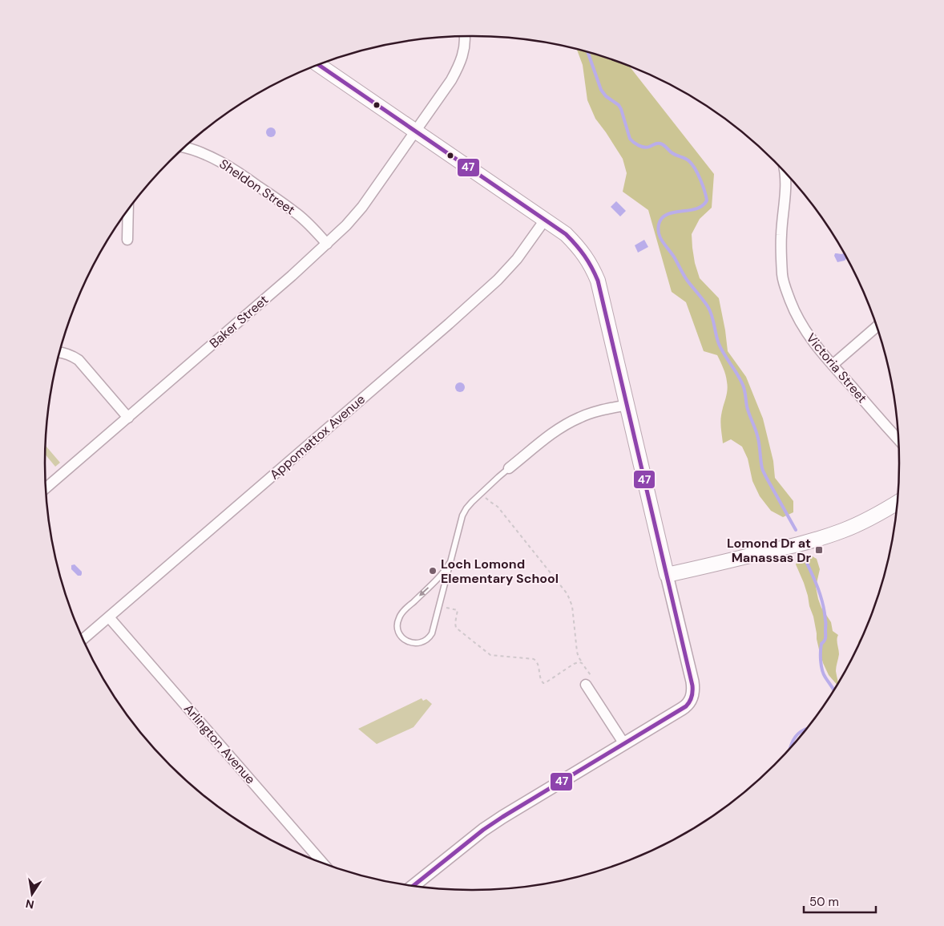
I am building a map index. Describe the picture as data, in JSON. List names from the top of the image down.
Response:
{
  "streets": {
    "street": [
      "Sheldon Street",
      "Baker Street",
      "Victoria Street",
      "Appomattox Avenue",
      "Arlington Avenue"
    ]
  },
  "crossings": [
    ["Sheldon Street", "Baker Street"],
    ["Appomattox Avenue", "Arlington Avenue"]
  ],
  "places": {
    "transit": ["Lomond Dr at Manassas Dr"],
    "other": ["Loch Lomond Elementary School"]
  },
  "lines": ["transit line 47"],
  "scale_bar": "50 m",
  "north": "bottom"
}
